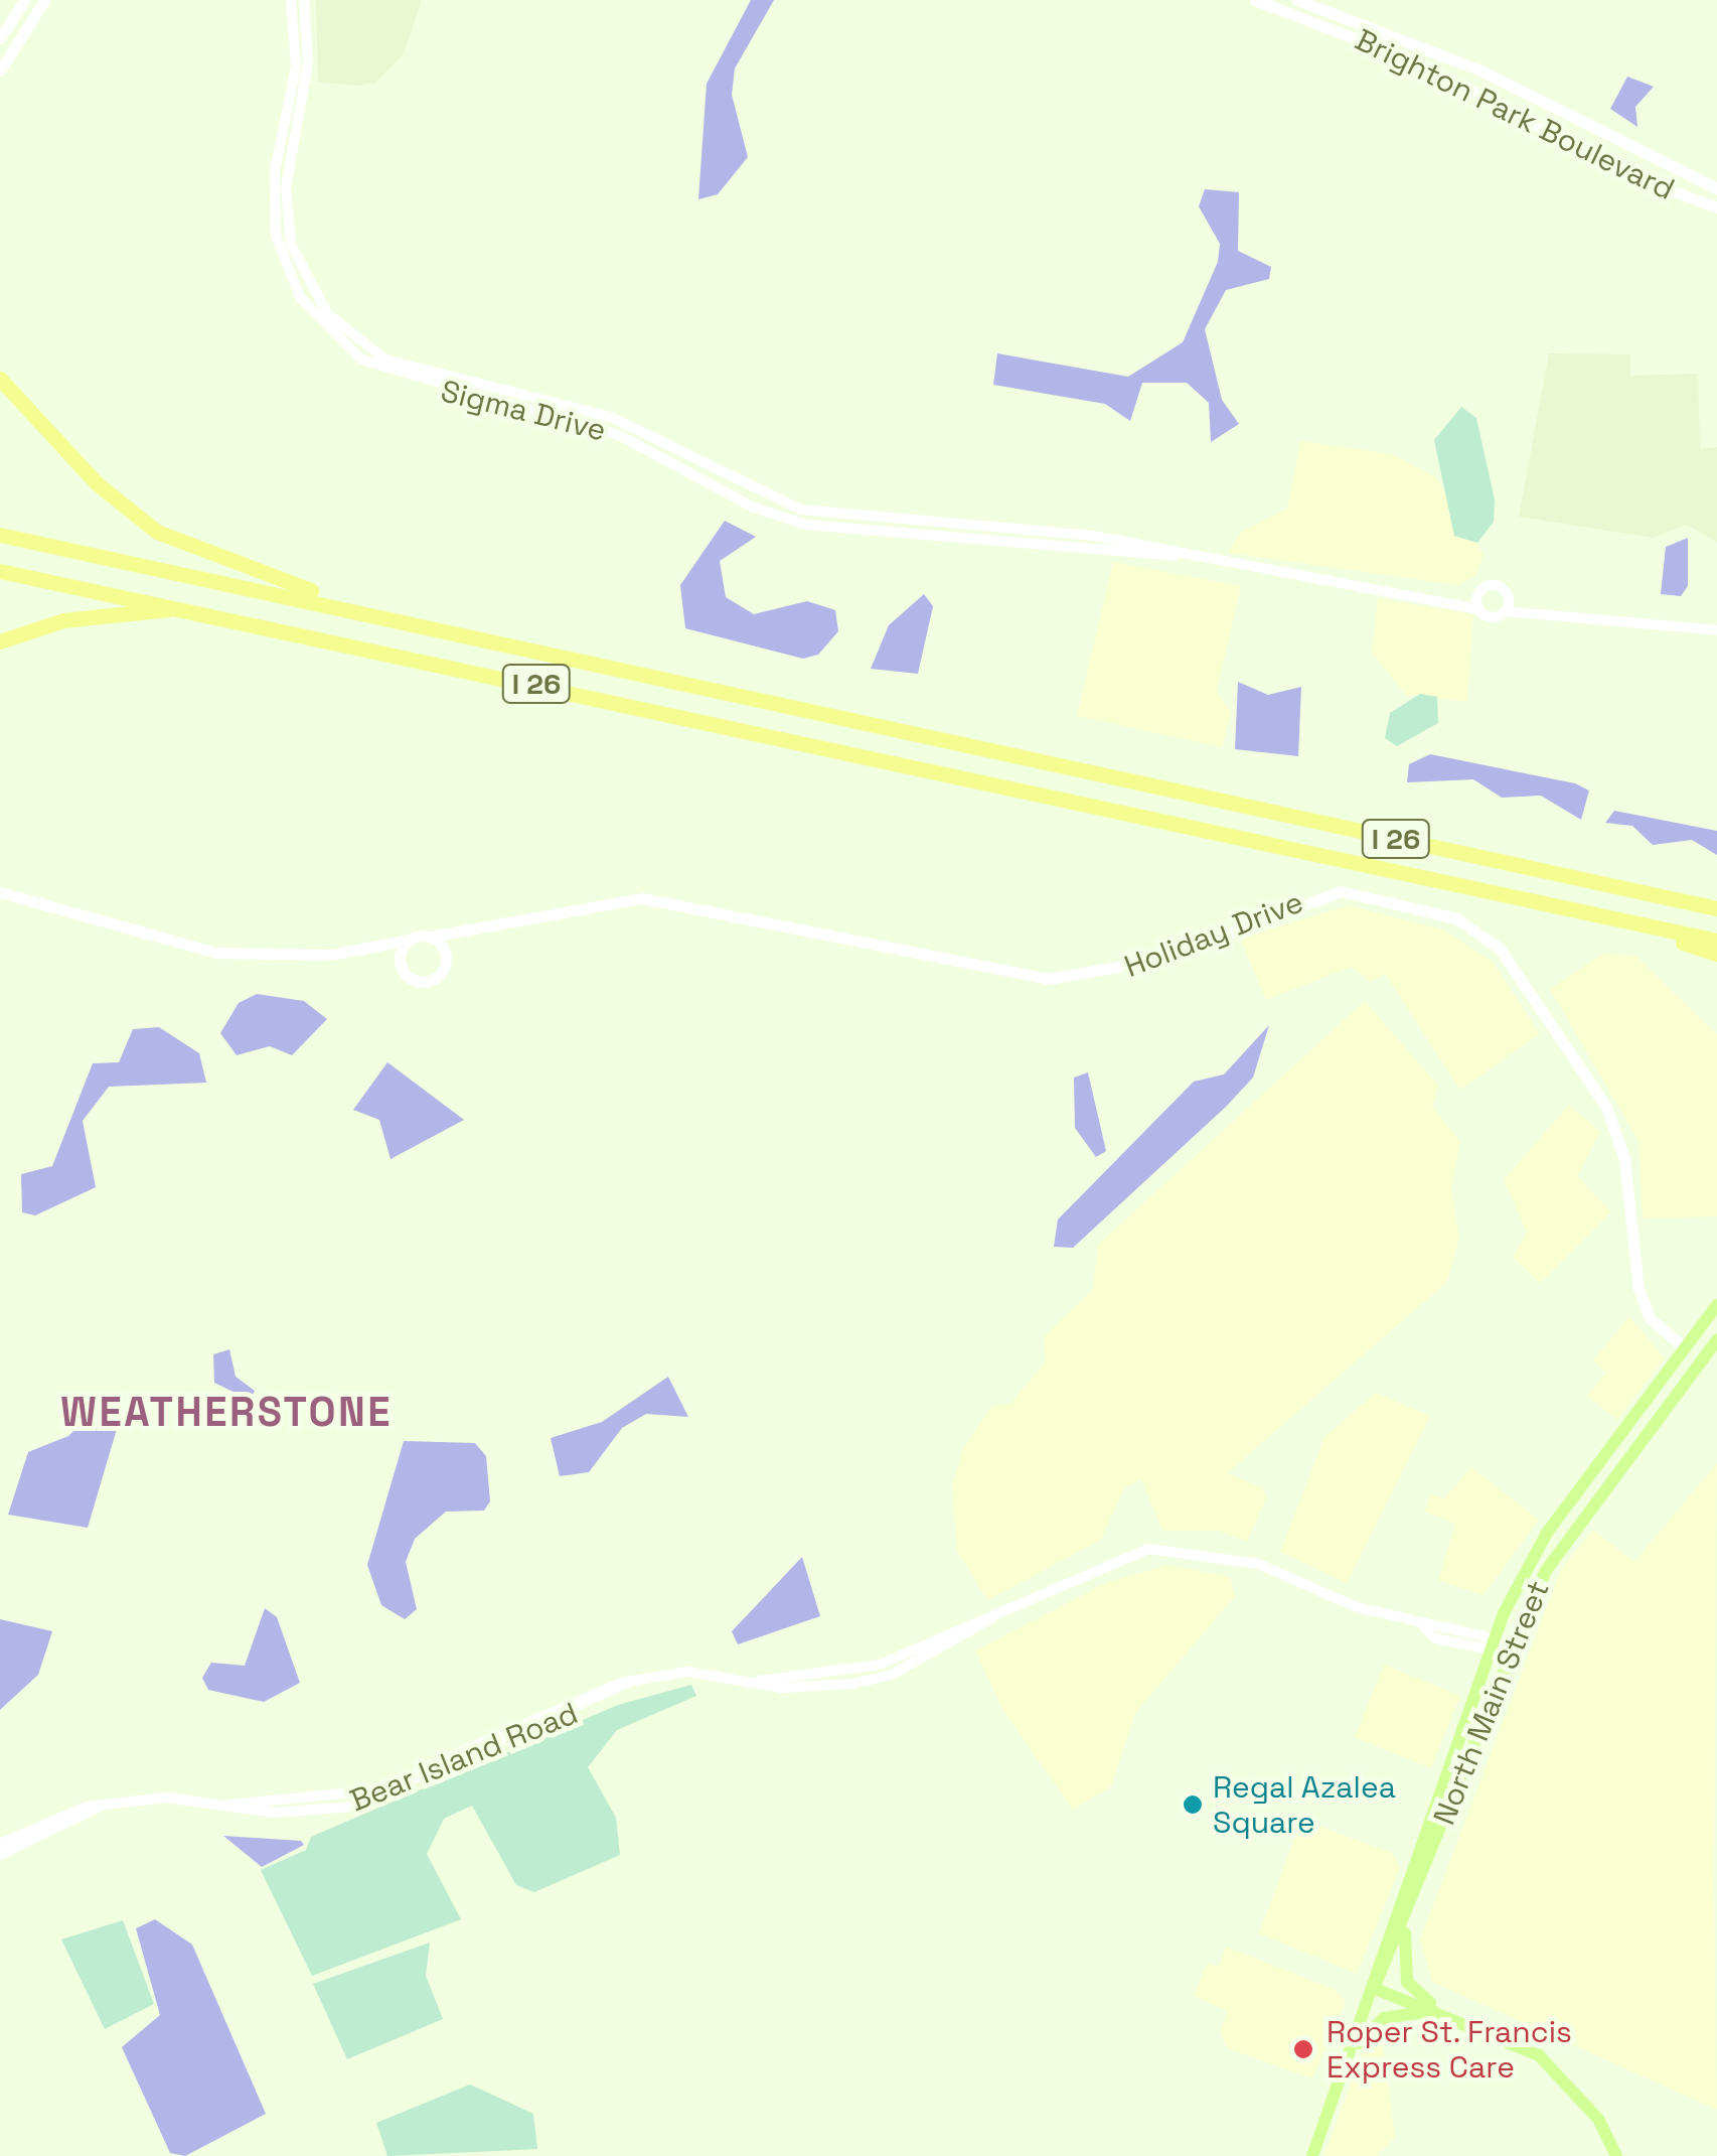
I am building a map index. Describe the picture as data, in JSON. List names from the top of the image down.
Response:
{
  "streets": {
    "highway": ["I 26"],
    "main road": ["Brighton Park Boulevard", "Holiday Drive", "North Main Street"],
    "street": ["Sigma Drive", "Bear Island Road"]
  },
  "crossings": [
    ["Holiday Drive", "North Main Street"]
  ],
  "districts": ["WEATHERSTONE"],
  "places": ["Regal Azalea Square", "Roper St. Francis Express Care"]
}
